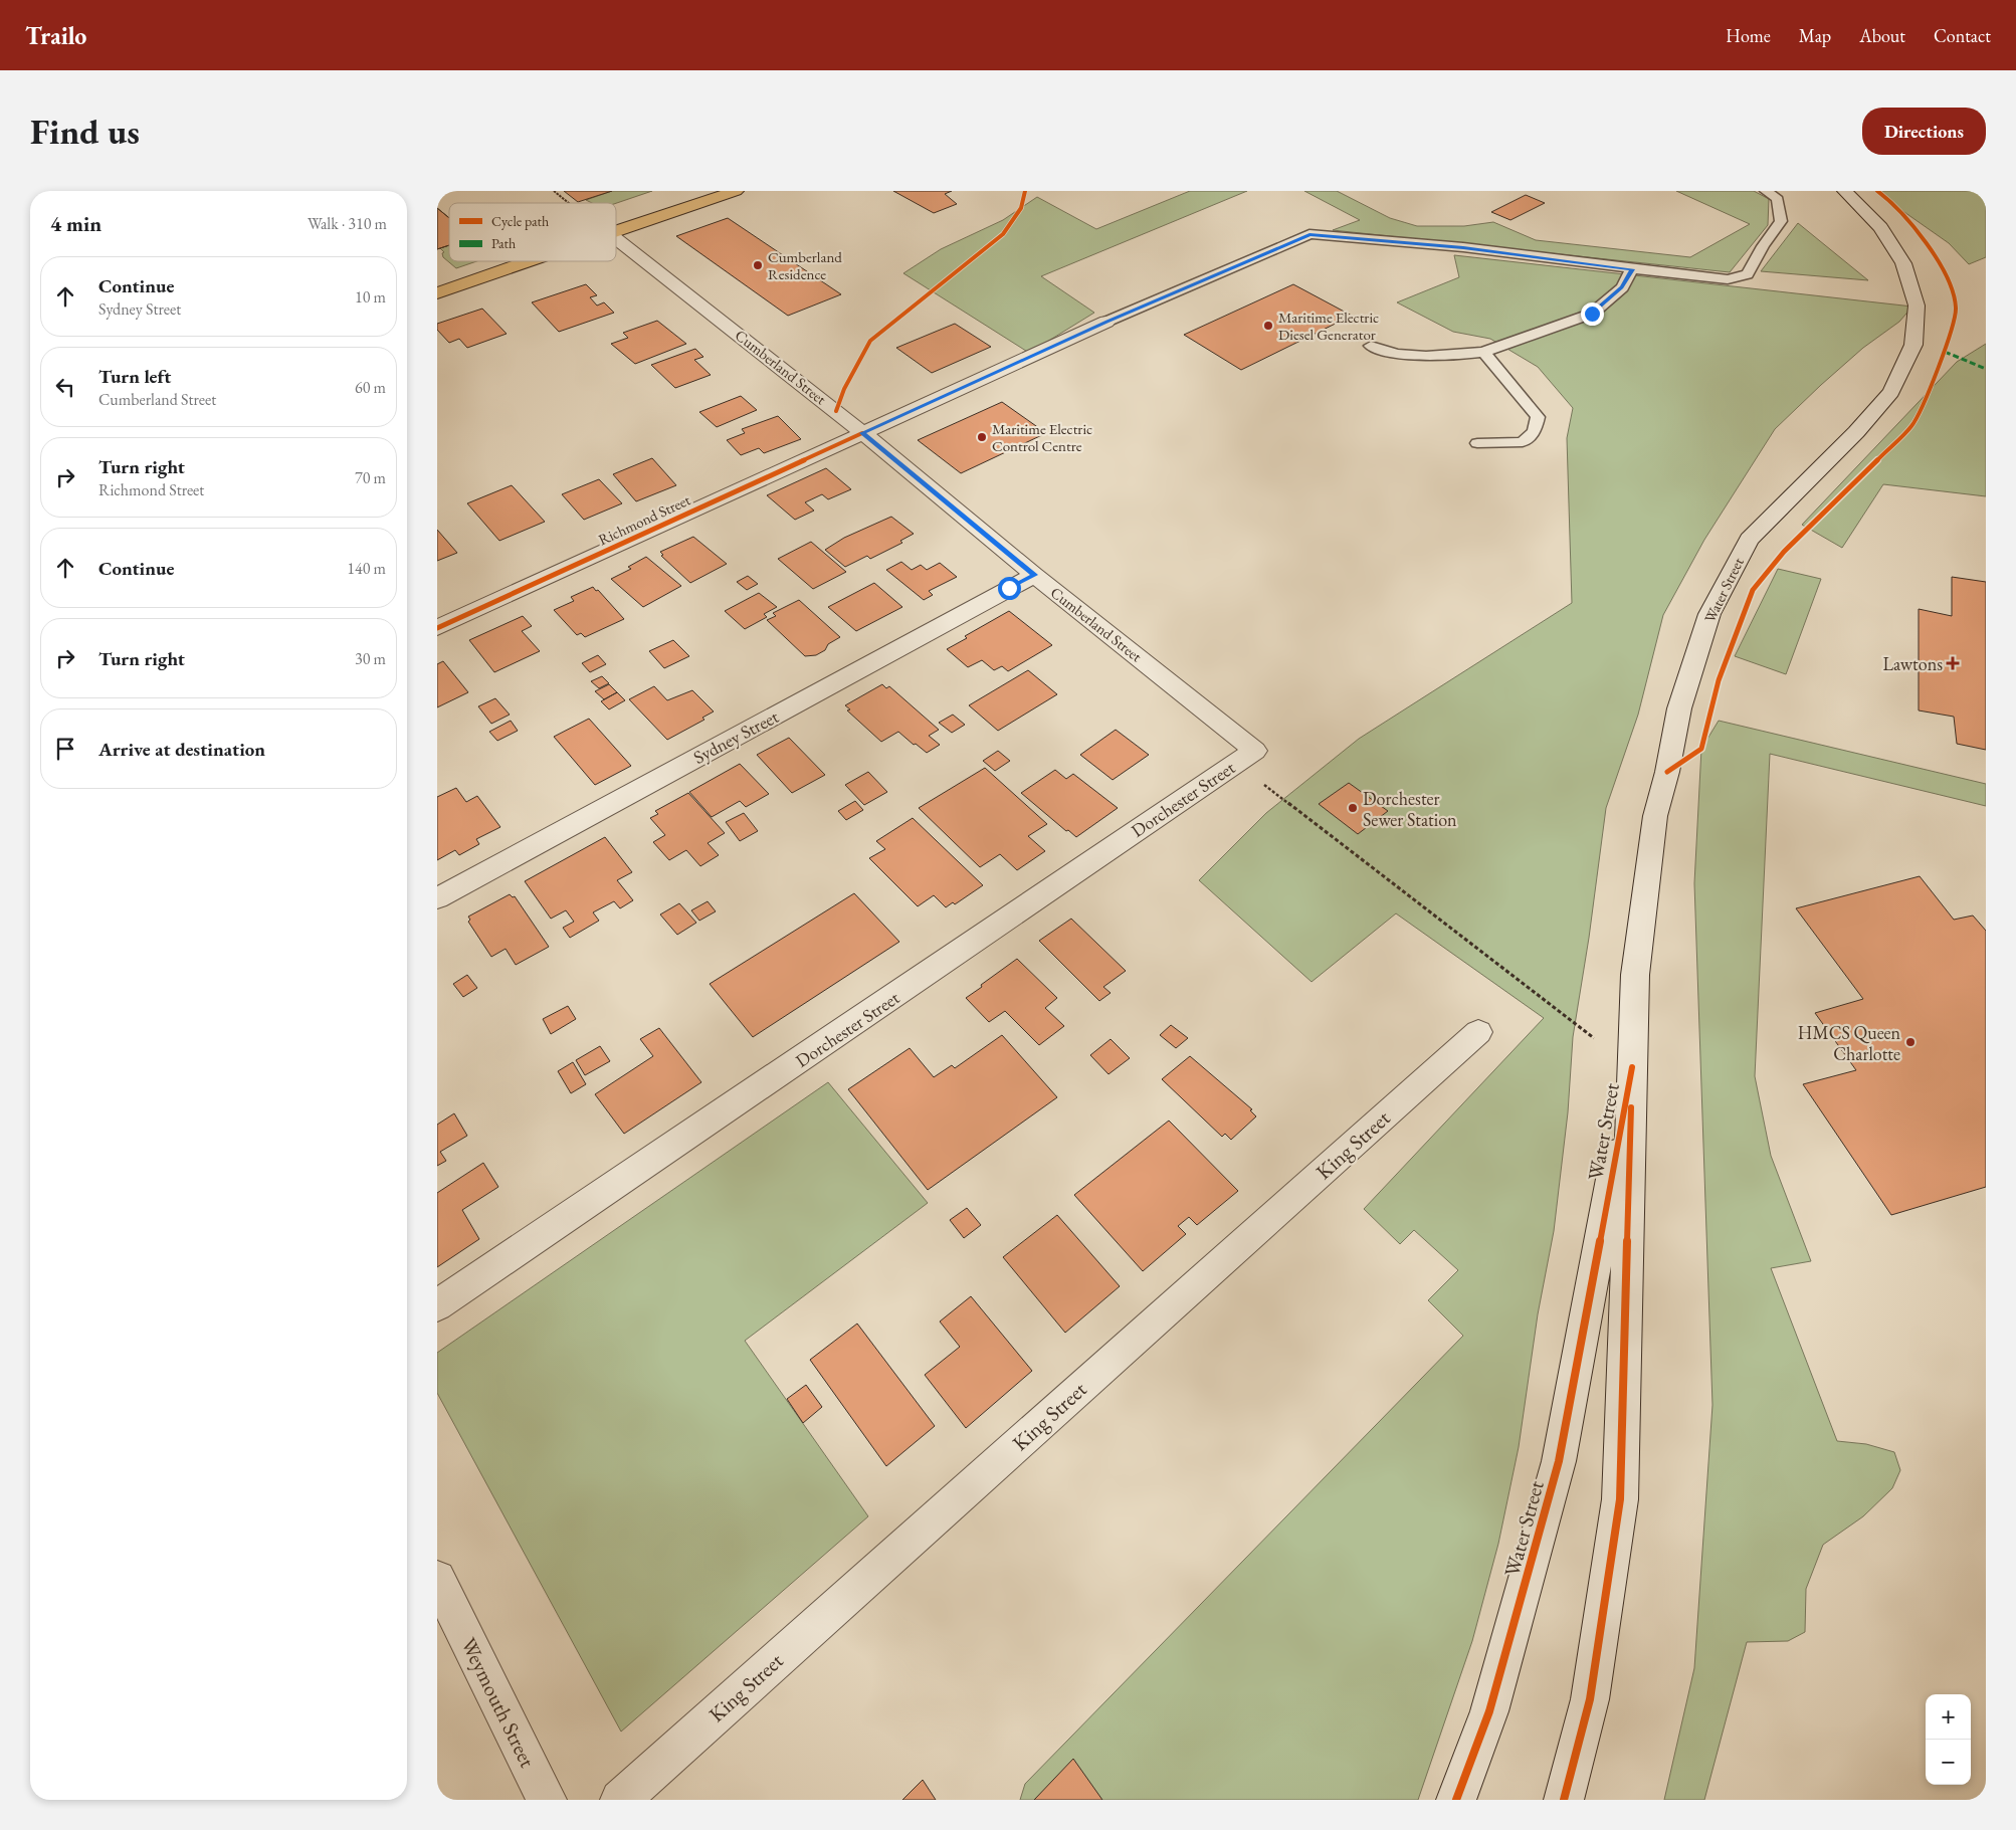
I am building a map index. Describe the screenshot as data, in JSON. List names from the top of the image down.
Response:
{
  "streets": {
    "street": [
      "Cumberland Street",
      "Richmond Street",
      "Water Street",
      "Sydney Street",
      "Dorchester Street",
      "King Street",
      "Weymouth Street"
    ]
  },
  "crossings": [
    ["Cumberland Street", "Richmond Street"],
    ["Cumberland Street", "Sydney Street"],
    ["Cumberland Street", "Dorchester Street"]
  ],
  "places": {
    "other": [
      "Cumberland Residence",
      "Maritime Electric Diesel Generator",
      "Maritime Electric Control Centre",
      "Dorchester Sewer Station",
      "HMCS Queen Charlotte"
    ],
    "health": ["Lawtons"]
  },
  "legend": ["Cycle path", "Path"],
  "page": {
    "header": "Trailo",
    "nav": [
      "Home",
      "Map",
      "About",
      "Contact"
    ],
    "buttons": "Directions",
    "title": "Find us",
    "heading": ["4 min", "Walk · 310 m"],
    "list": [
      ["Continue", "Sydney Street", "10 m"],
      ["Turn left", "Cumberland Street", "60 m"],
      ["Turn right", "Richmond Street", "70 m"],
      ["Continue", "140 m"],
      ["Turn right", "30 m"],
      "Arrive at destination"
    ],
    "map_buttons": ["+", "−"]
  }
}
